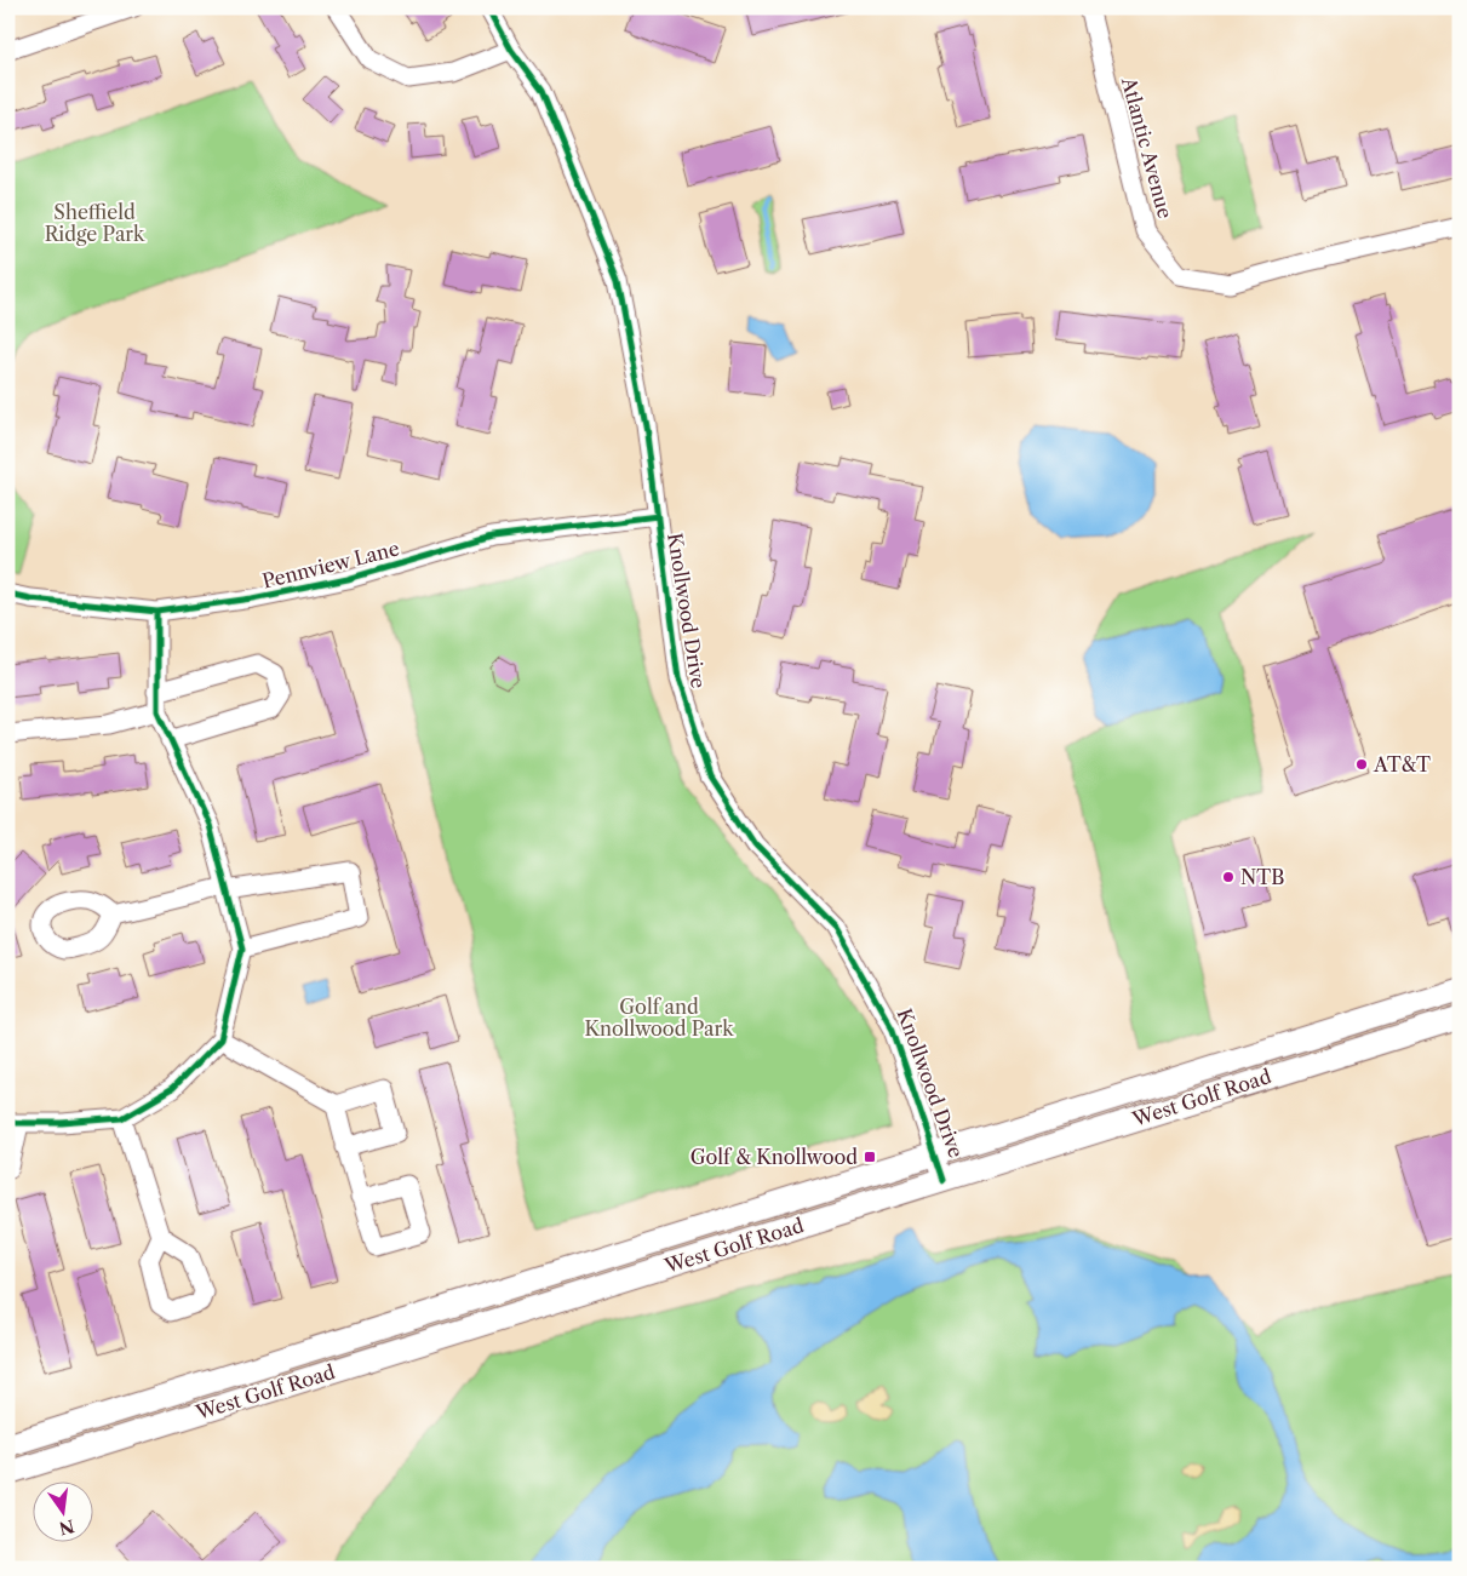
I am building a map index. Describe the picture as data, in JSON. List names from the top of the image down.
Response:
{
  "streets": {
    "main road": ["West Golf Road"],
    "street": ["Atlantic Avenue", "Pennview Lane", "Knollwood Drive"]
  },
  "crossings": [
    ["Pennview Lane", "Knollwood Drive"],
    ["Knollwood Drive", "West Golf Road"]
  ],
  "parks": ["Sheffield Ridge Park", "Golf and Knollwood Park"],
  "places": {
    "other": ["AT&T", "NTB"],
    "transit": ["Golf & Knollwood"]
  },
  "north": "bottom"
}
